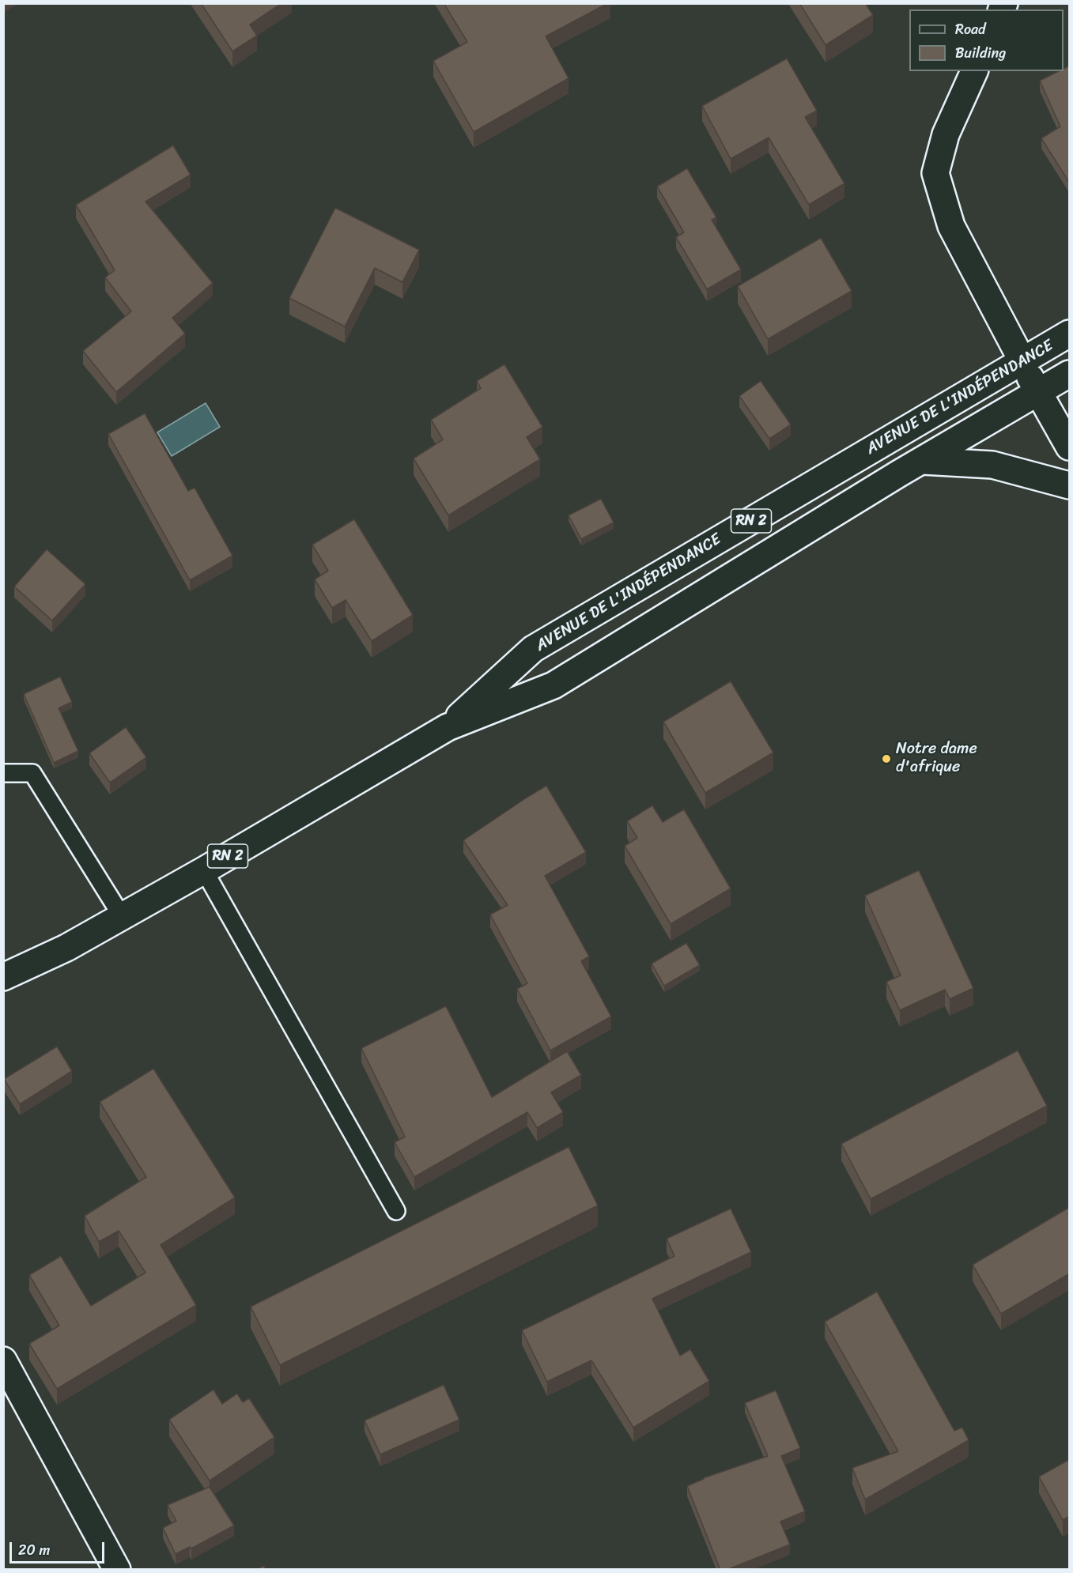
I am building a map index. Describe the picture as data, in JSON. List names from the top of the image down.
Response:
{
  "streets": {
    "main road": ["AVENUE DE L'INDÉPENDANCE", "RN 2"]
  },
  "places": ["Notre dame d'afrique"],
  "legend": ["Road", "Building"],
  "scale_bar": "20 m"
}
